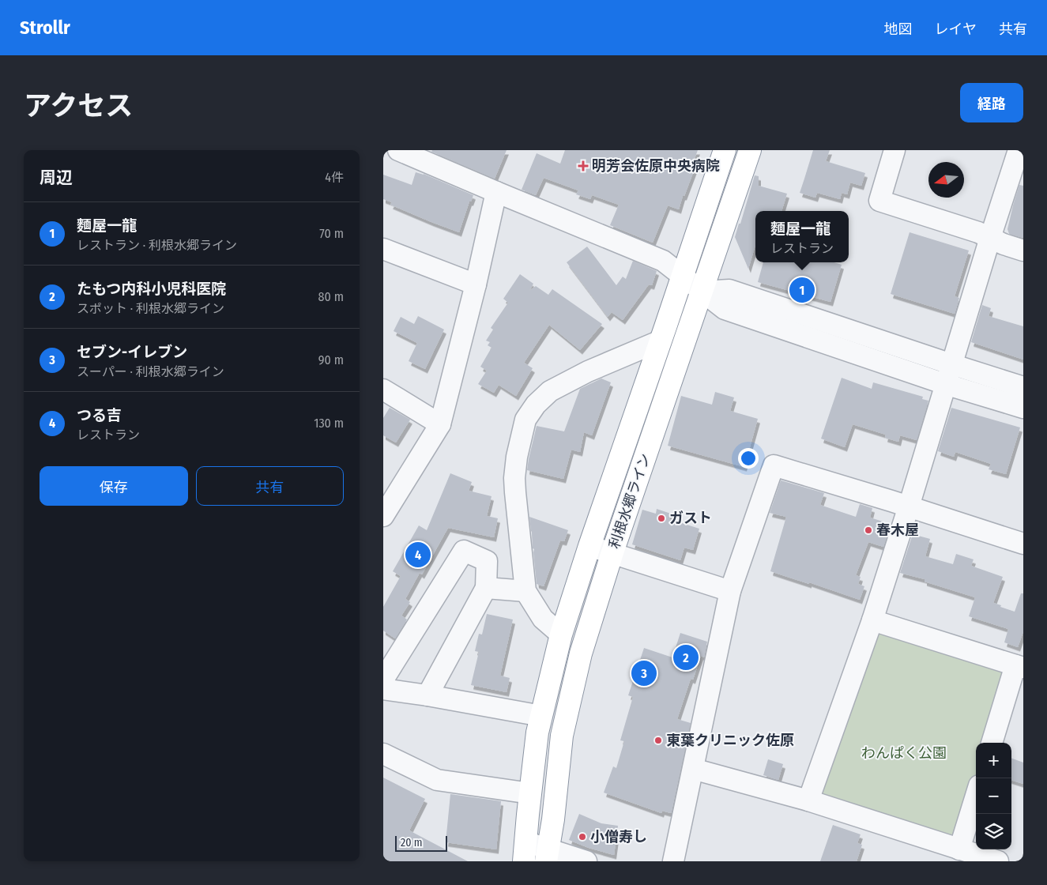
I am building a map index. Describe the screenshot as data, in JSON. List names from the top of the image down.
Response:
{
  "streets": {
    "highway": ["利根水郷ライン"]
  },
  "parks": ["わんぱく公園"],
  "places": {
    "health": ["明芳会佐原中央病院"],
    "other": [
      "ガスト",
      "春木屋",
      "東葉クリニック佐原",
      "小僧寿し"
    ]
  },
  "scale_bar": "20 m",
  "north": "left",
  "page": {
    "header": "Strollr",
    "nav": ["地図", "レイヤ", "共有"],
    "title": "アクセス",
    "buttons": [
      "経路",
      ["保存", "共有"]
    ],
    "heading": ["周辺", "4件"],
    "list": [
      {
        "mark": "1",
        "name": "麵屋一龍",
        "note": "レストラン · 利根水郷ライン",
        "value": "70 m"
      },
      {
        "mark": "2",
        "name": "たもつ内科小児科医院",
        "note": "スポット · 利根水郷ライン",
        "value": "80 m"
      },
      {
        "mark": "3",
        "name": "セブン-イレブン",
        "note": "スーパー · 利根水郷ライン",
        "value": "90 m"
      },
      {
        "mark": "4",
        "name": "つる吉",
        "note": "レストラン",
        "value": "130 m"
      }
    ],
    "popup": ["麵屋一龍", "レストラン"],
    "pins": [
      "1",
      "4",
      "2",
      "3"
    ],
    "map_buttons": ["+", "−"],
    "scale": "20 m"
  }
}
